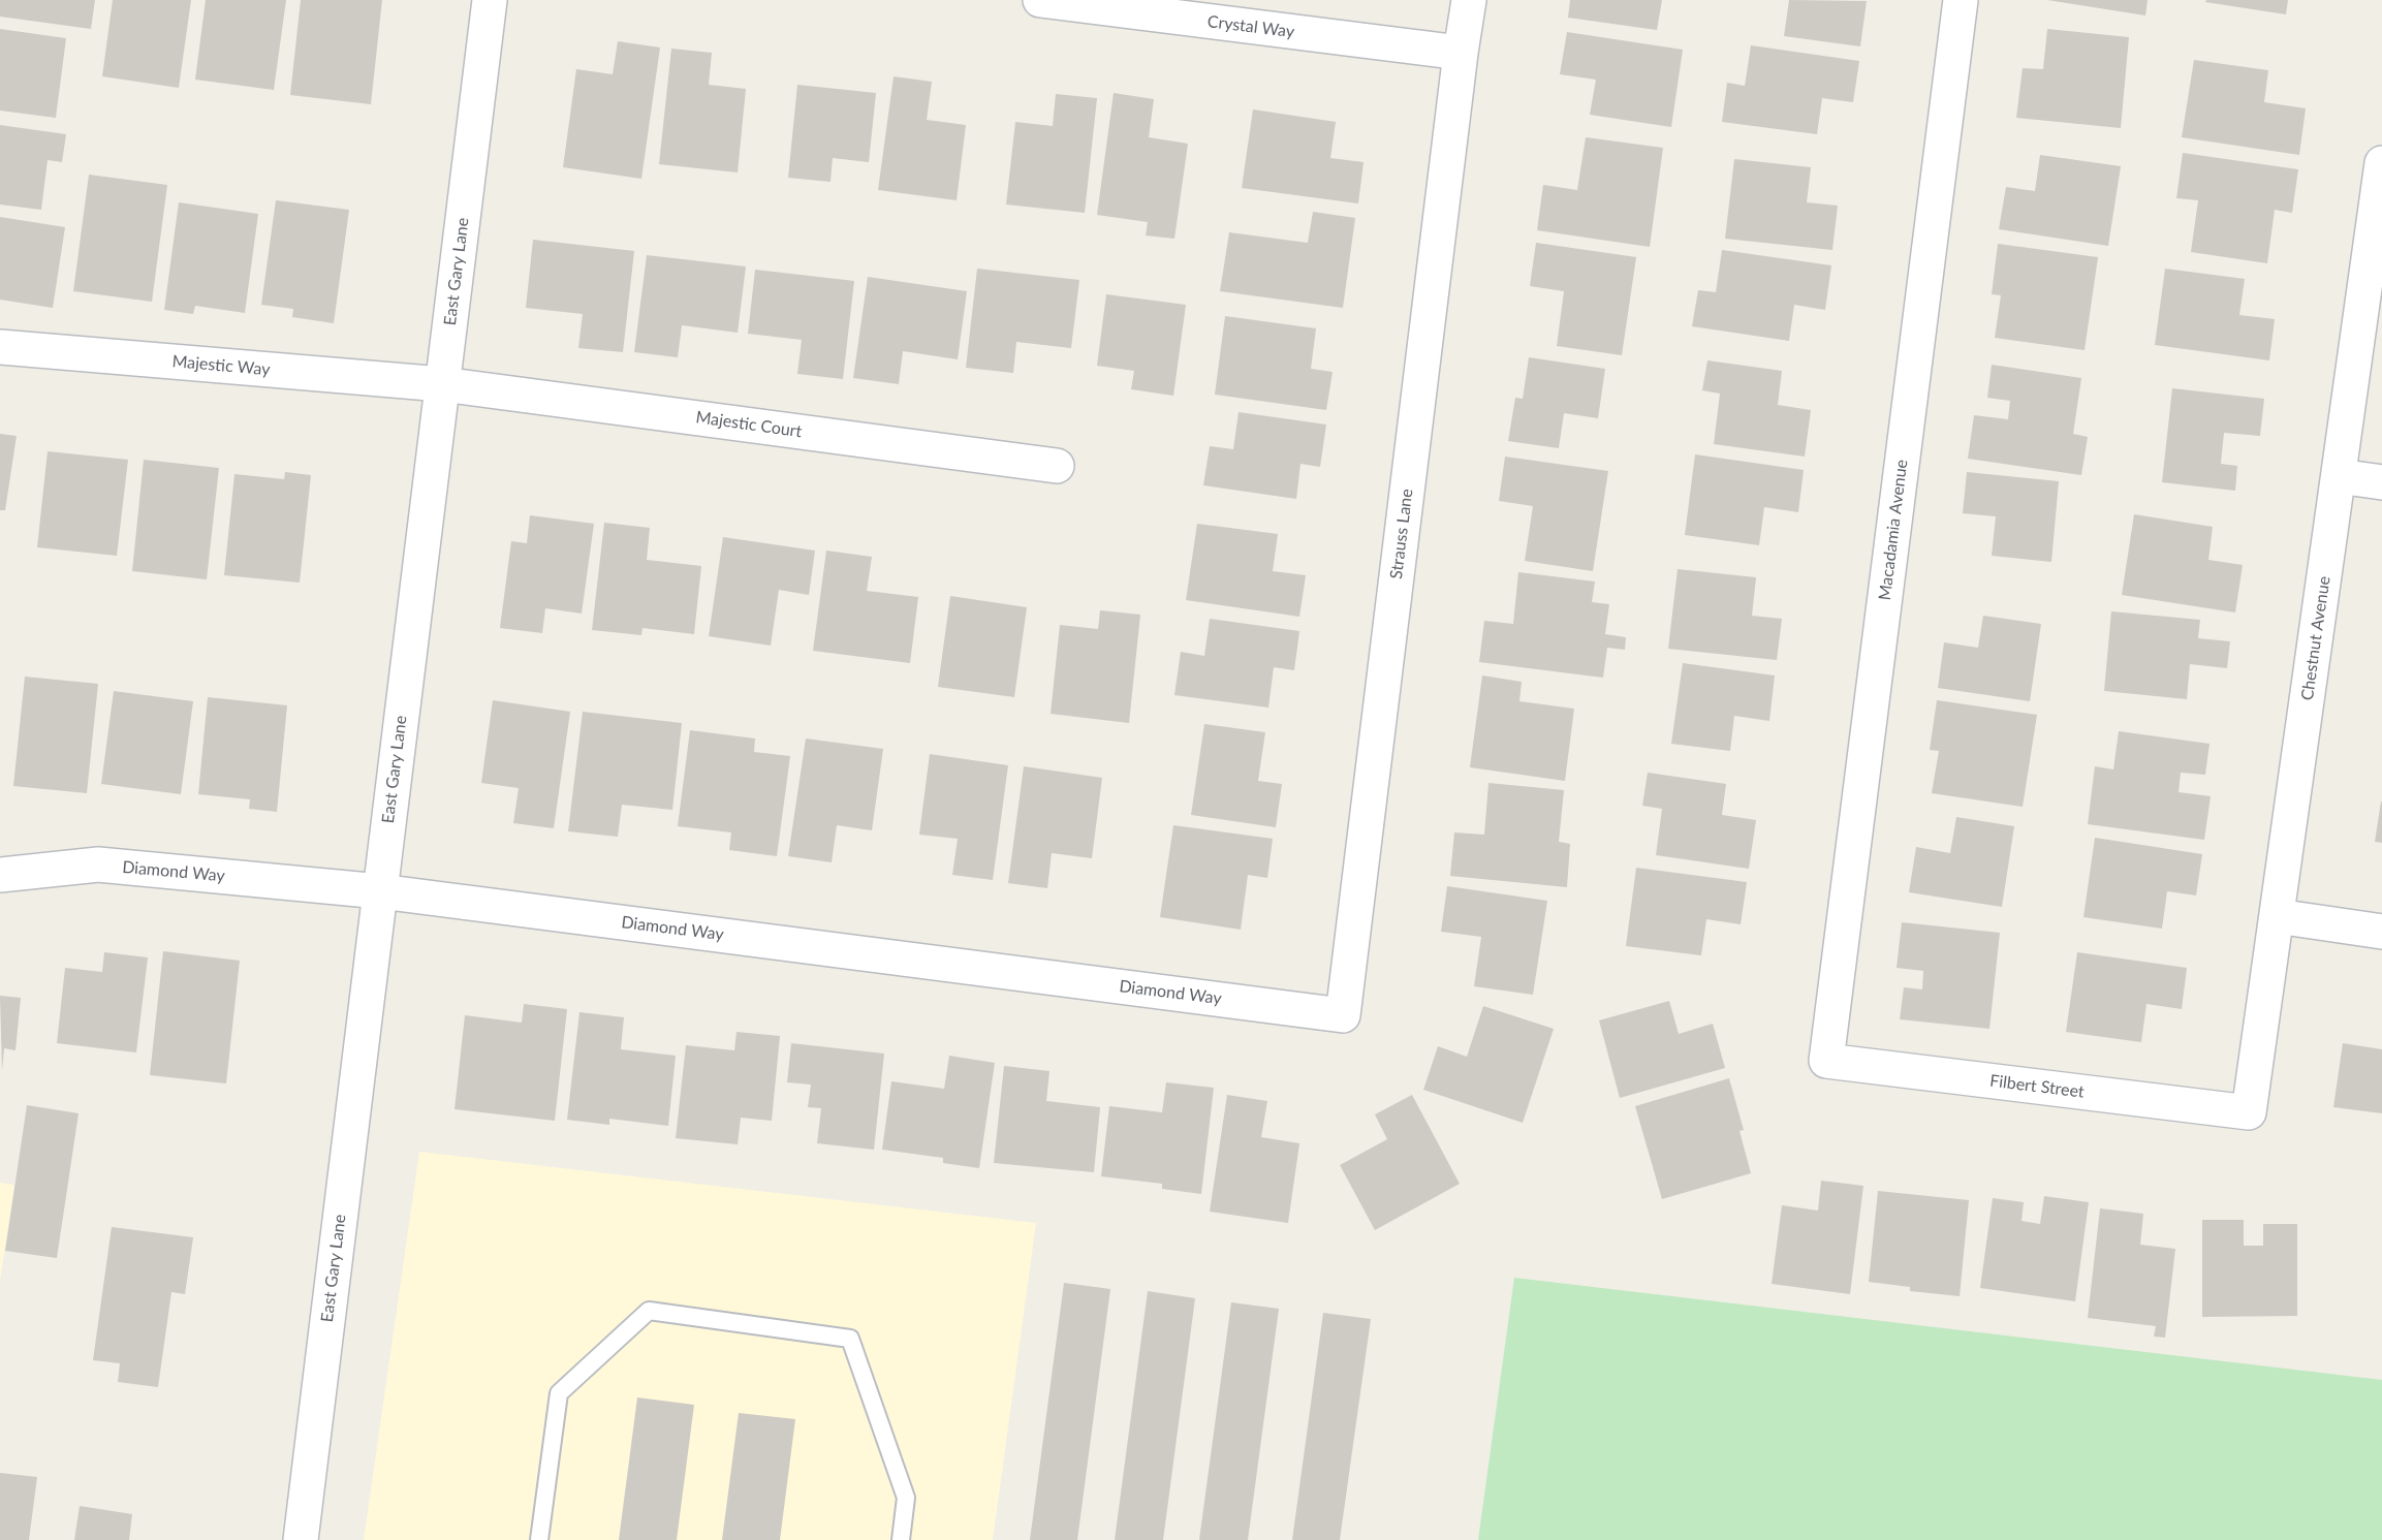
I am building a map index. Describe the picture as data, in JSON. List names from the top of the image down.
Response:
{
  "streets": {
    "street": [
      "Crystal Way",
      "East Gary Lane",
      "Majestic Way",
      "Majestic Court",
      "Macadamia Avenue",
      "Strauss Lane",
      "Chestnut Avenue",
      "Diamond Way",
      "Filbert Street"
    ]
  },
  "crossings": [
    ["Crystal Way", "Strauss Lane"],
    ["East Gary Lane", "Majestic Way"],
    ["East Gary Lane", "Majestic Court"],
    ["East Gary Lane", "Diamond Way"],
    ["Majestic Way", "Majestic Court"],
    ["Macadamia Avenue", "Filbert Street"],
    ["Strauss Lane", "Diamond Way"],
    ["Chestnut Avenue", "Filbert Street"]
  ]
}
